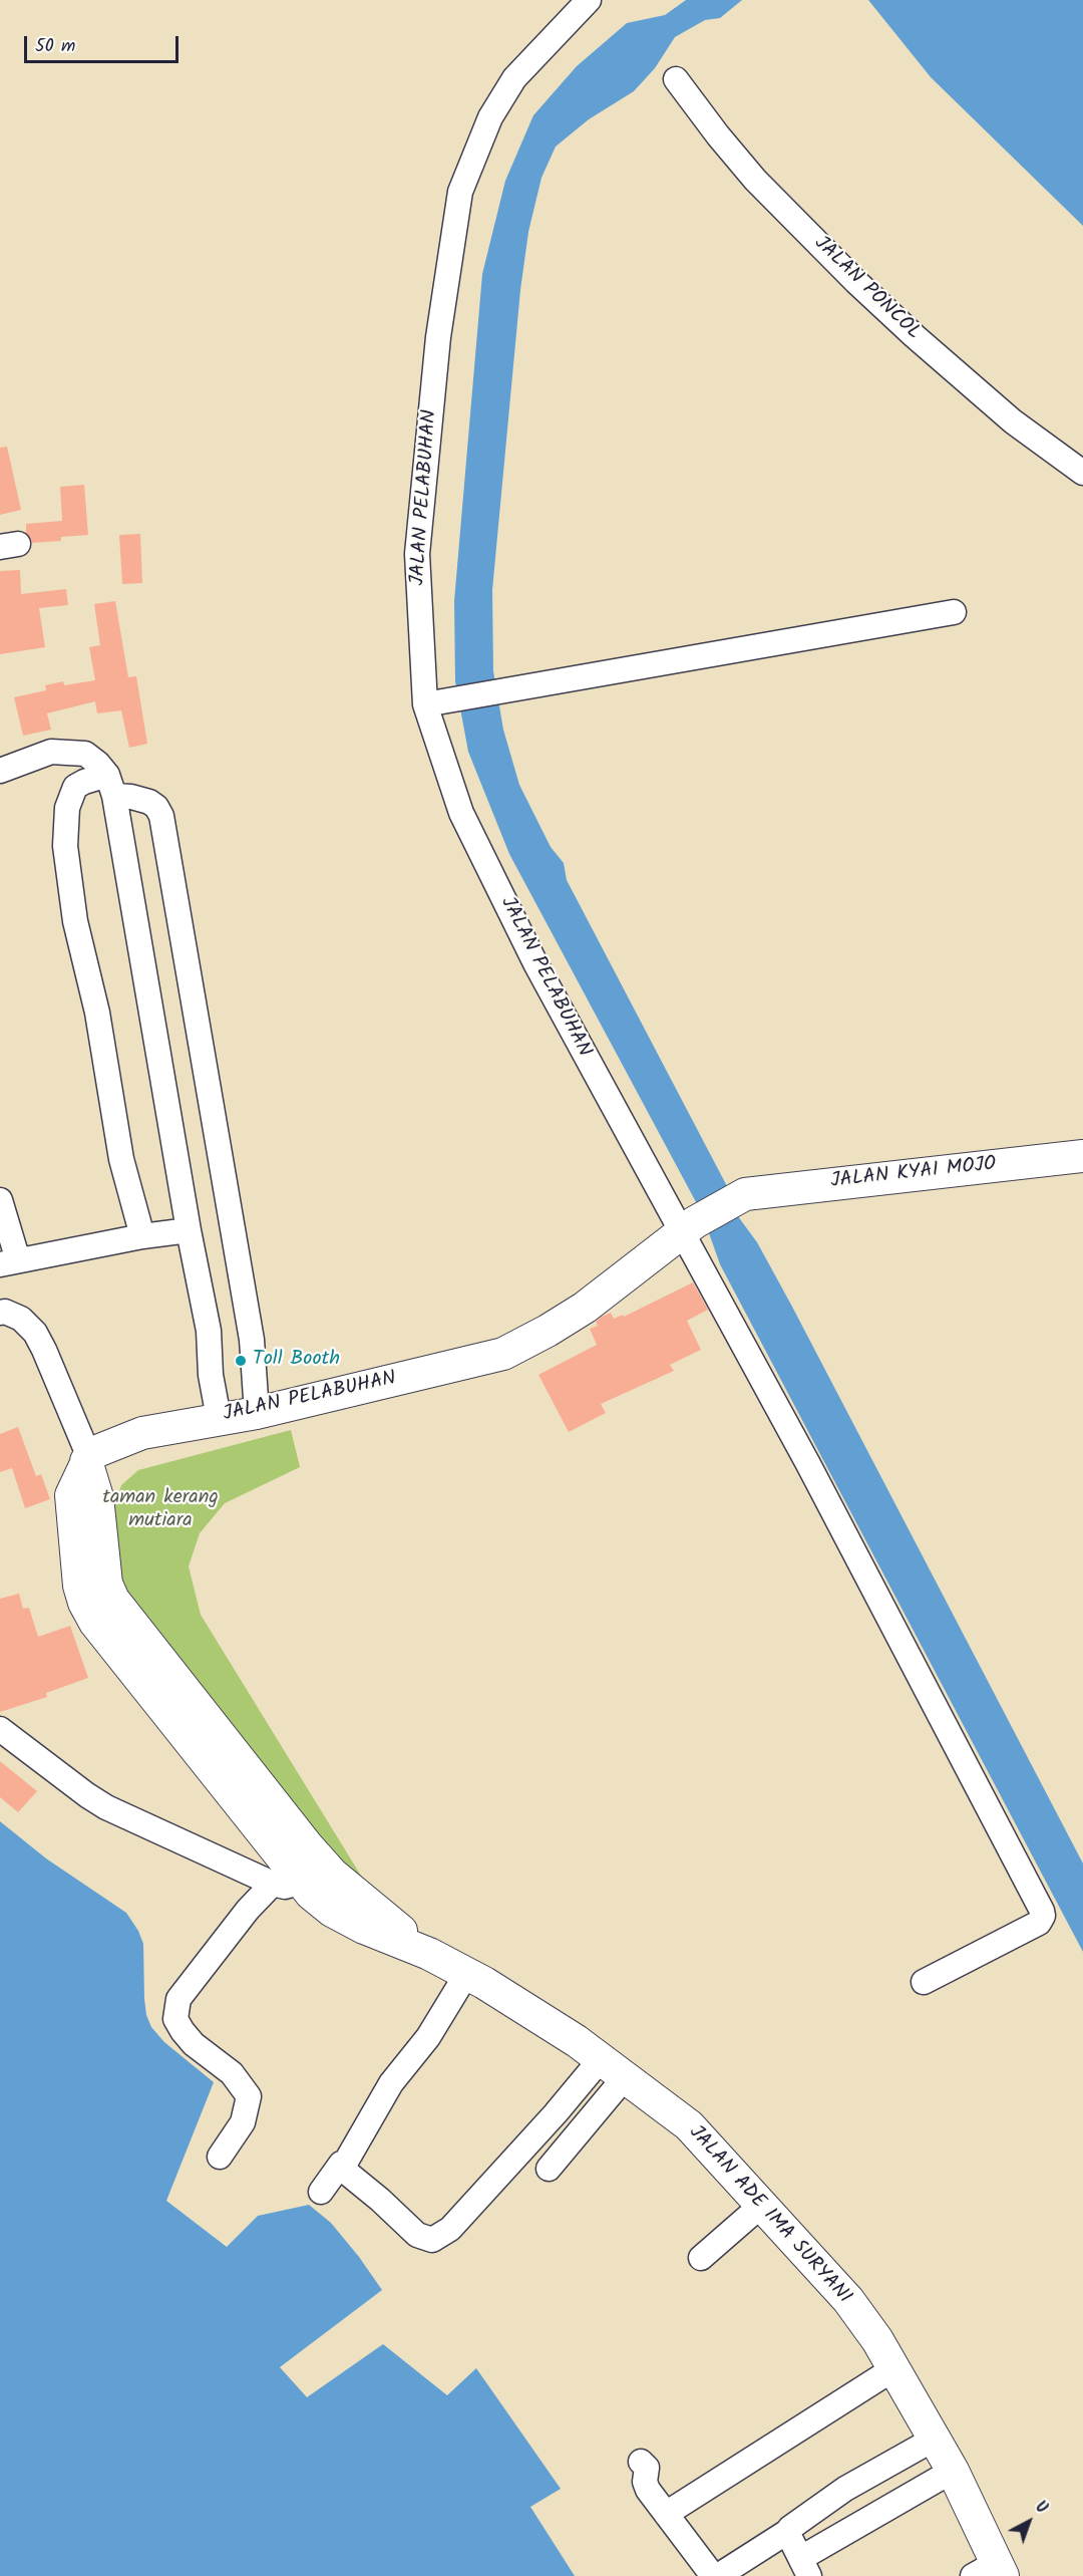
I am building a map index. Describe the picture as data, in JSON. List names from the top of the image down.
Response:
{
  "streets": {
    "main road": ["JALAN PELABUHAN", "JALAN KYAI MOJO", "JALAN ADE IMA SURYANI"],
    "street": ["JALAN PONCOL"]
  },
  "crossings": [
    ["JALAN PELABUHAN", "JALAN KYAI MOJO"],
    ["JALAN PELABUHAN", "JALAN ADE IMA SURYANI"]
  ],
  "parks": ["taman kerang mutiara"],
  "places": ["Toll Booth"],
  "scale_bar": "50 m",
  "north": "top right"
}
